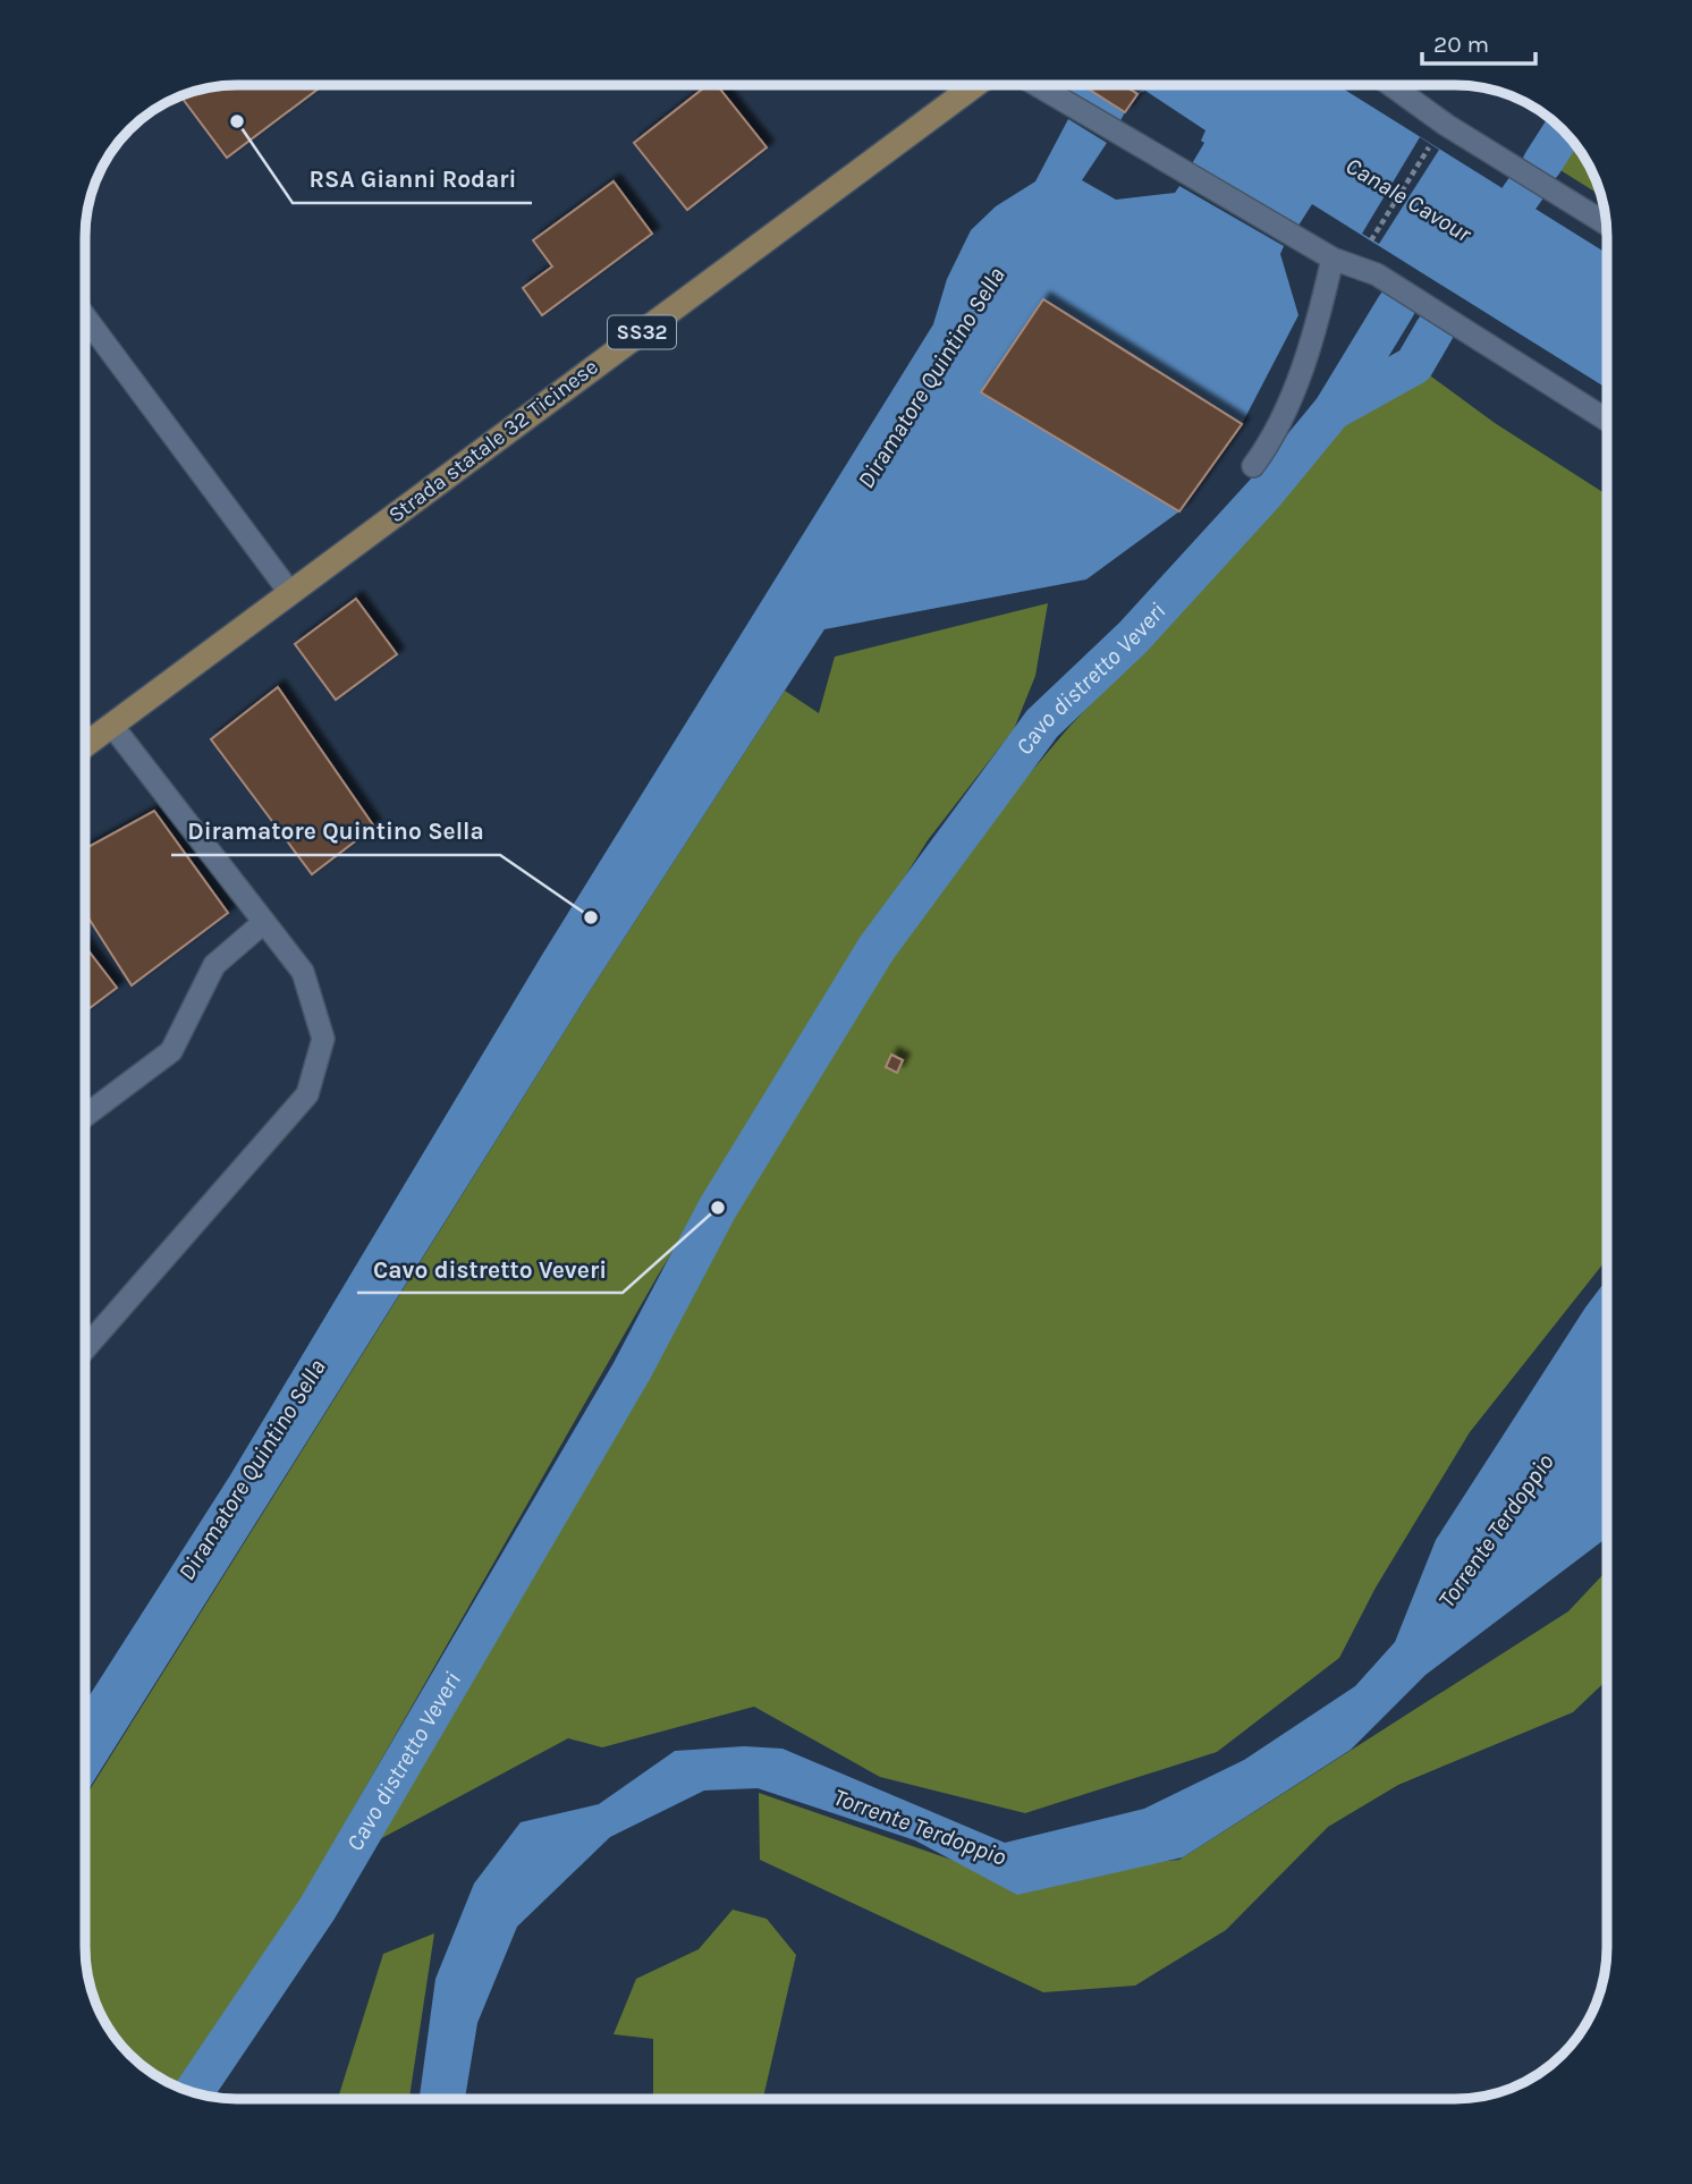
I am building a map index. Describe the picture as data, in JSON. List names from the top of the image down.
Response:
{
  "streets": {
    "main road": ["SS32", "Strada statale 32 Ticinese"]
  },
  "water": [
    "Canale Cavour",
    "Diramatore Quintino Sella",
    "Cavo distretto Veveri",
    "Torrente Terdoppio"
  ],
  "places": ["RSA Gianni Rodari", "Diramatore Quintino Sella", "Cavo distretto Veveri"],
  "scale_bar": "20 m"
}
